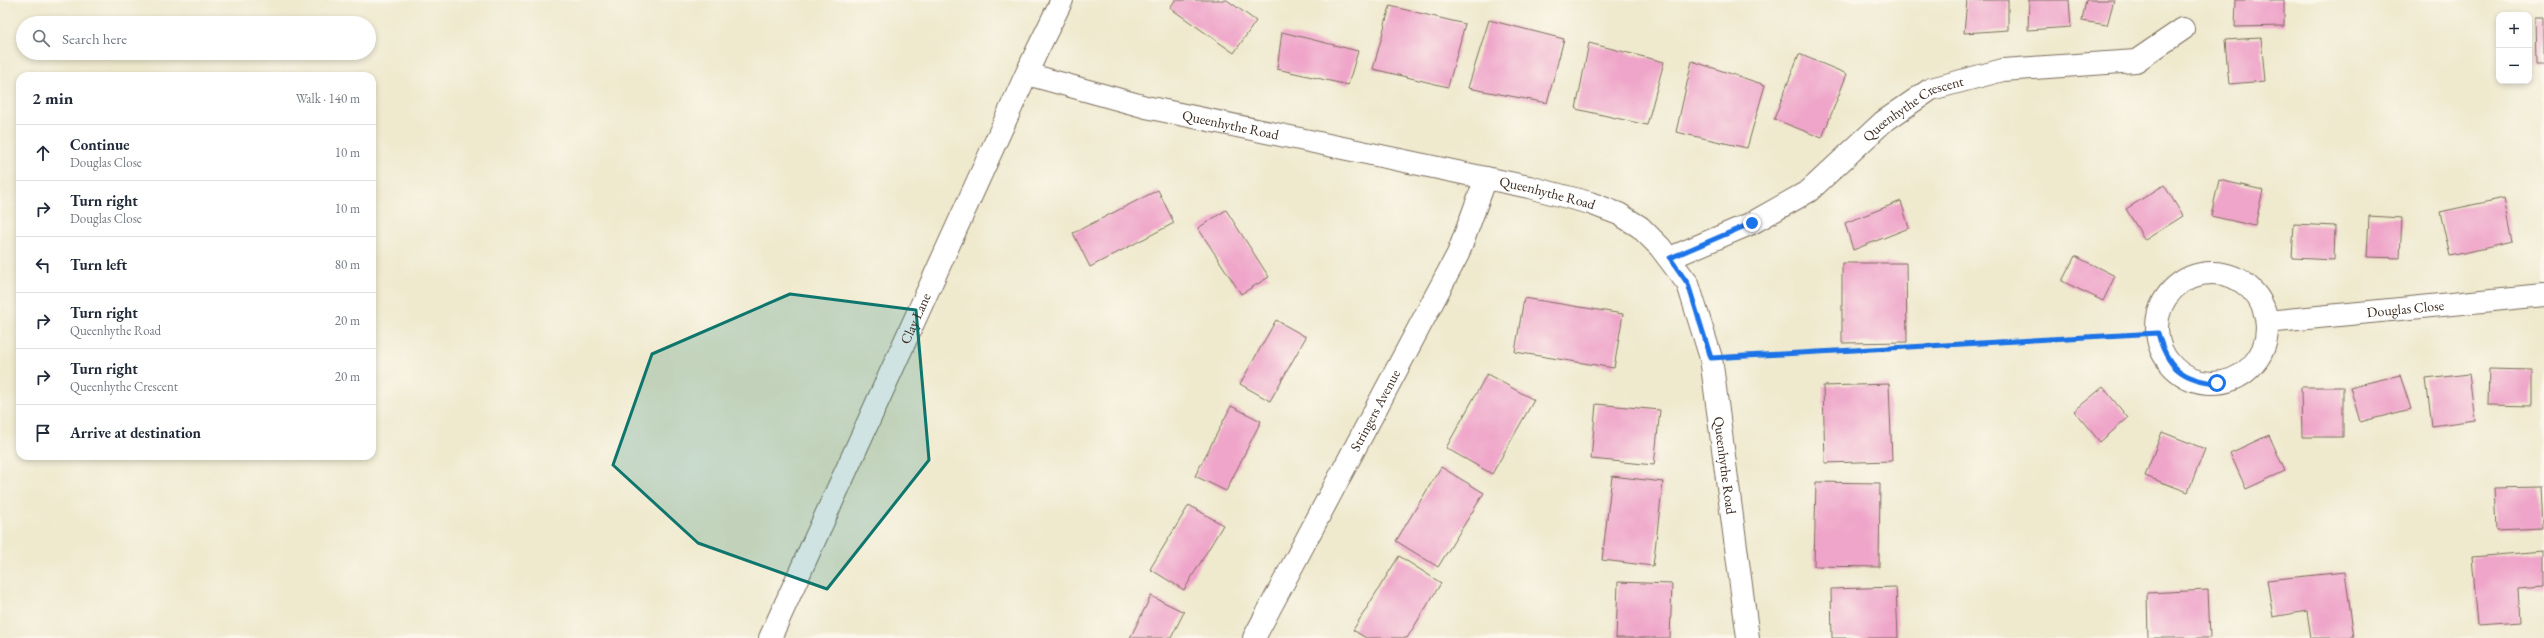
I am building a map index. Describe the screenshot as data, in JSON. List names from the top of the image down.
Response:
{
  "streets": {
    "street": [
      "Queenhythe Crescent",
      "Queenhythe Road",
      "Douglas Close",
      "Clay Lane",
      "Stringers Avenue"
    ]
  },
  "crossings": [
    ["Queenhythe Crescent", "Queenhythe Road"],
    ["Queenhythe Road", "Clay Lane"],
    ["Queenhythe Road", "Stringers Avenue"]
  ],
  "page": {
    "map_buttons": ["+", "−"],
    "search": "Search here",
    "heading": ["2 min", "Walk · 140 m"],
    "list": [
      ["Continue", "Douglas Close", "10 m"],
      ["Turn right", "Douglas Close", "10 m"],
      ["Turn left", "80 m"],
      ["Turn right", "Queenhythe Road", "20 m"],
      ["Turn right", "Queenhythe Crescent", "20 m"],
      "Arrive at destination"
    ]
  }
}
